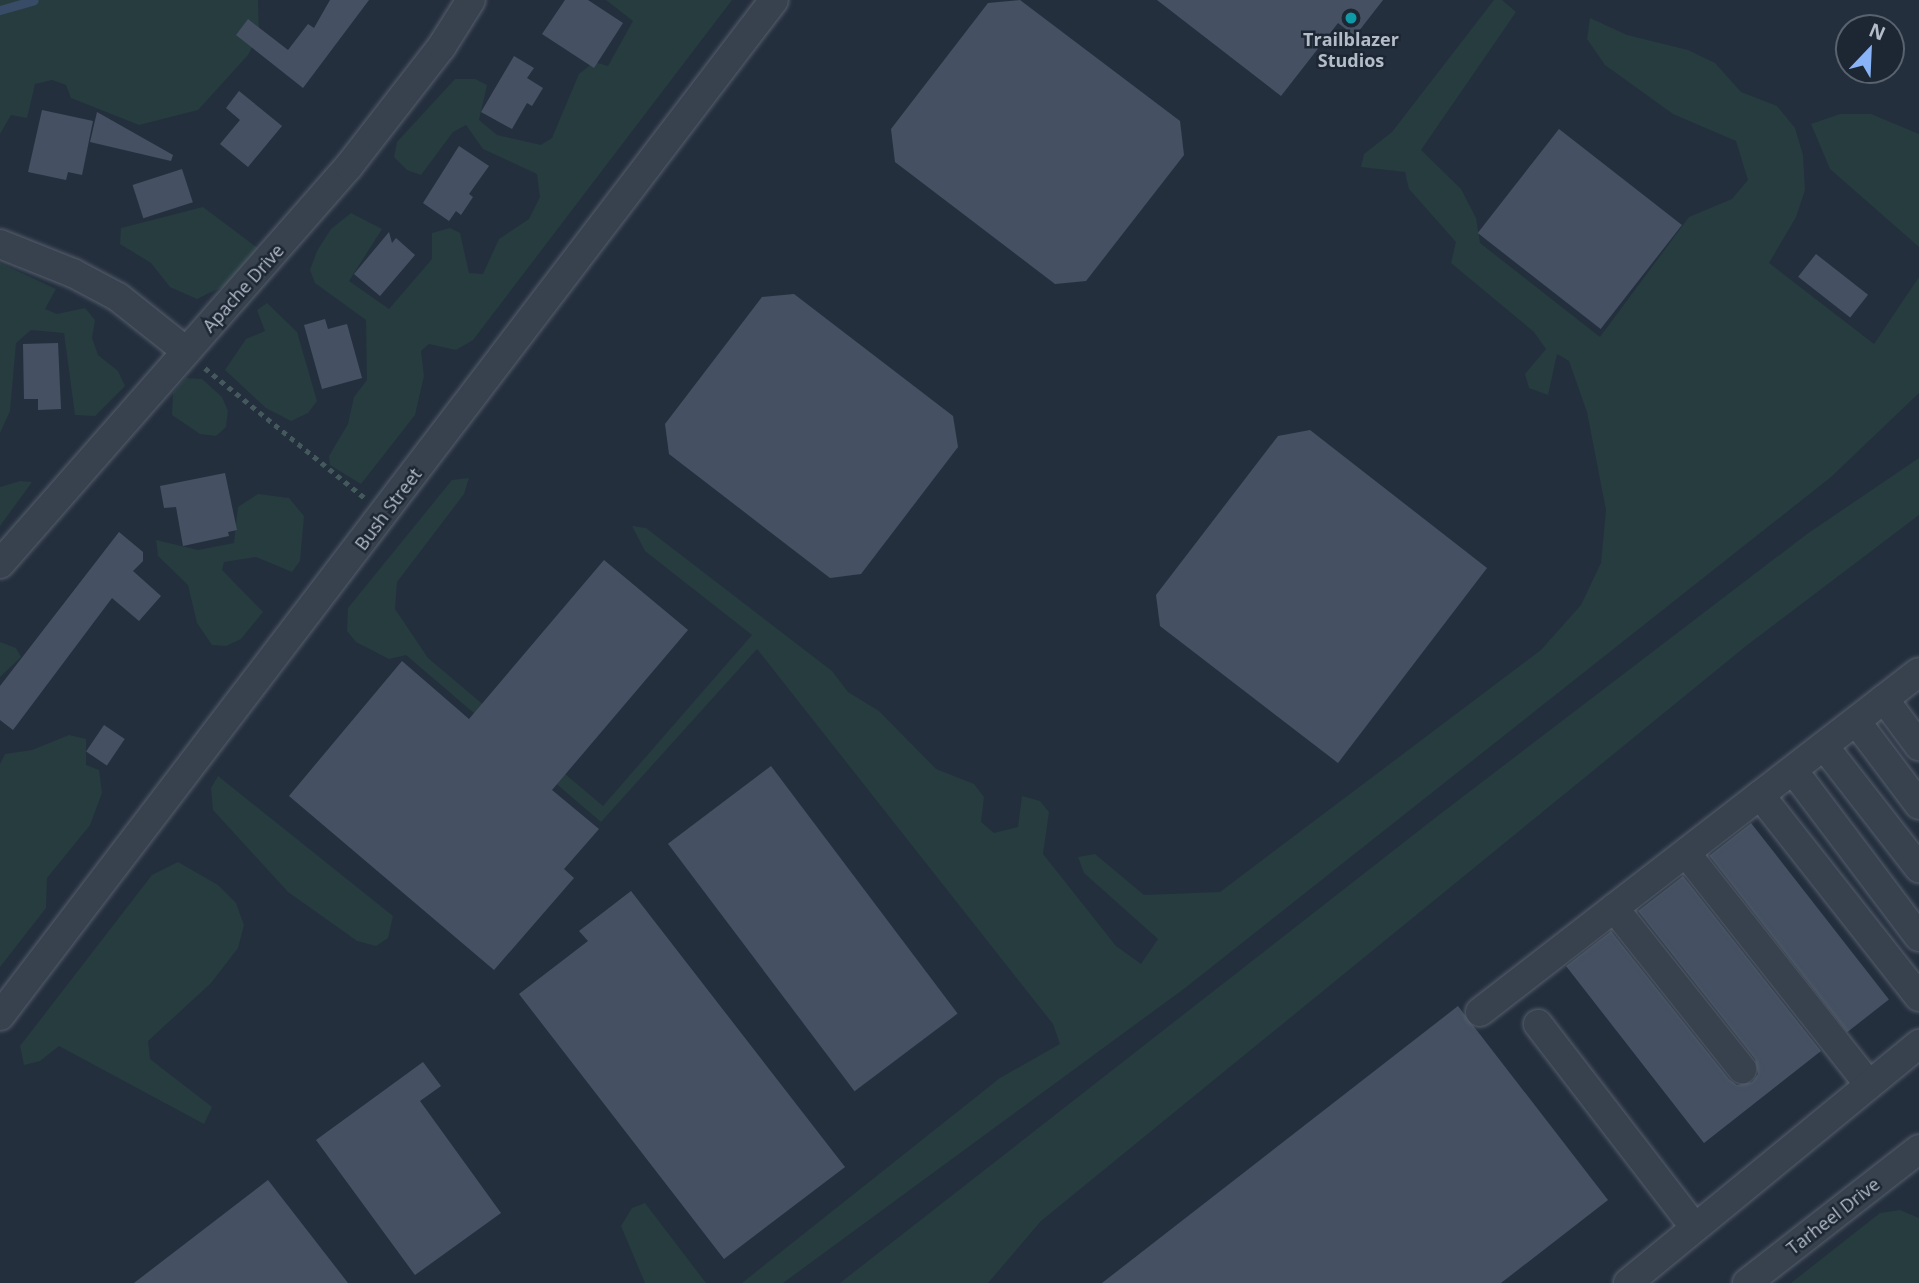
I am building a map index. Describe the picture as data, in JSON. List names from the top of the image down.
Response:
{
  "streets": {
    "street": ["Apache Drive", "Bush Street", "Tarheel Drive"]
  },
  "places": ["Trailblazer Studios"],
  "north": "top right"
}
